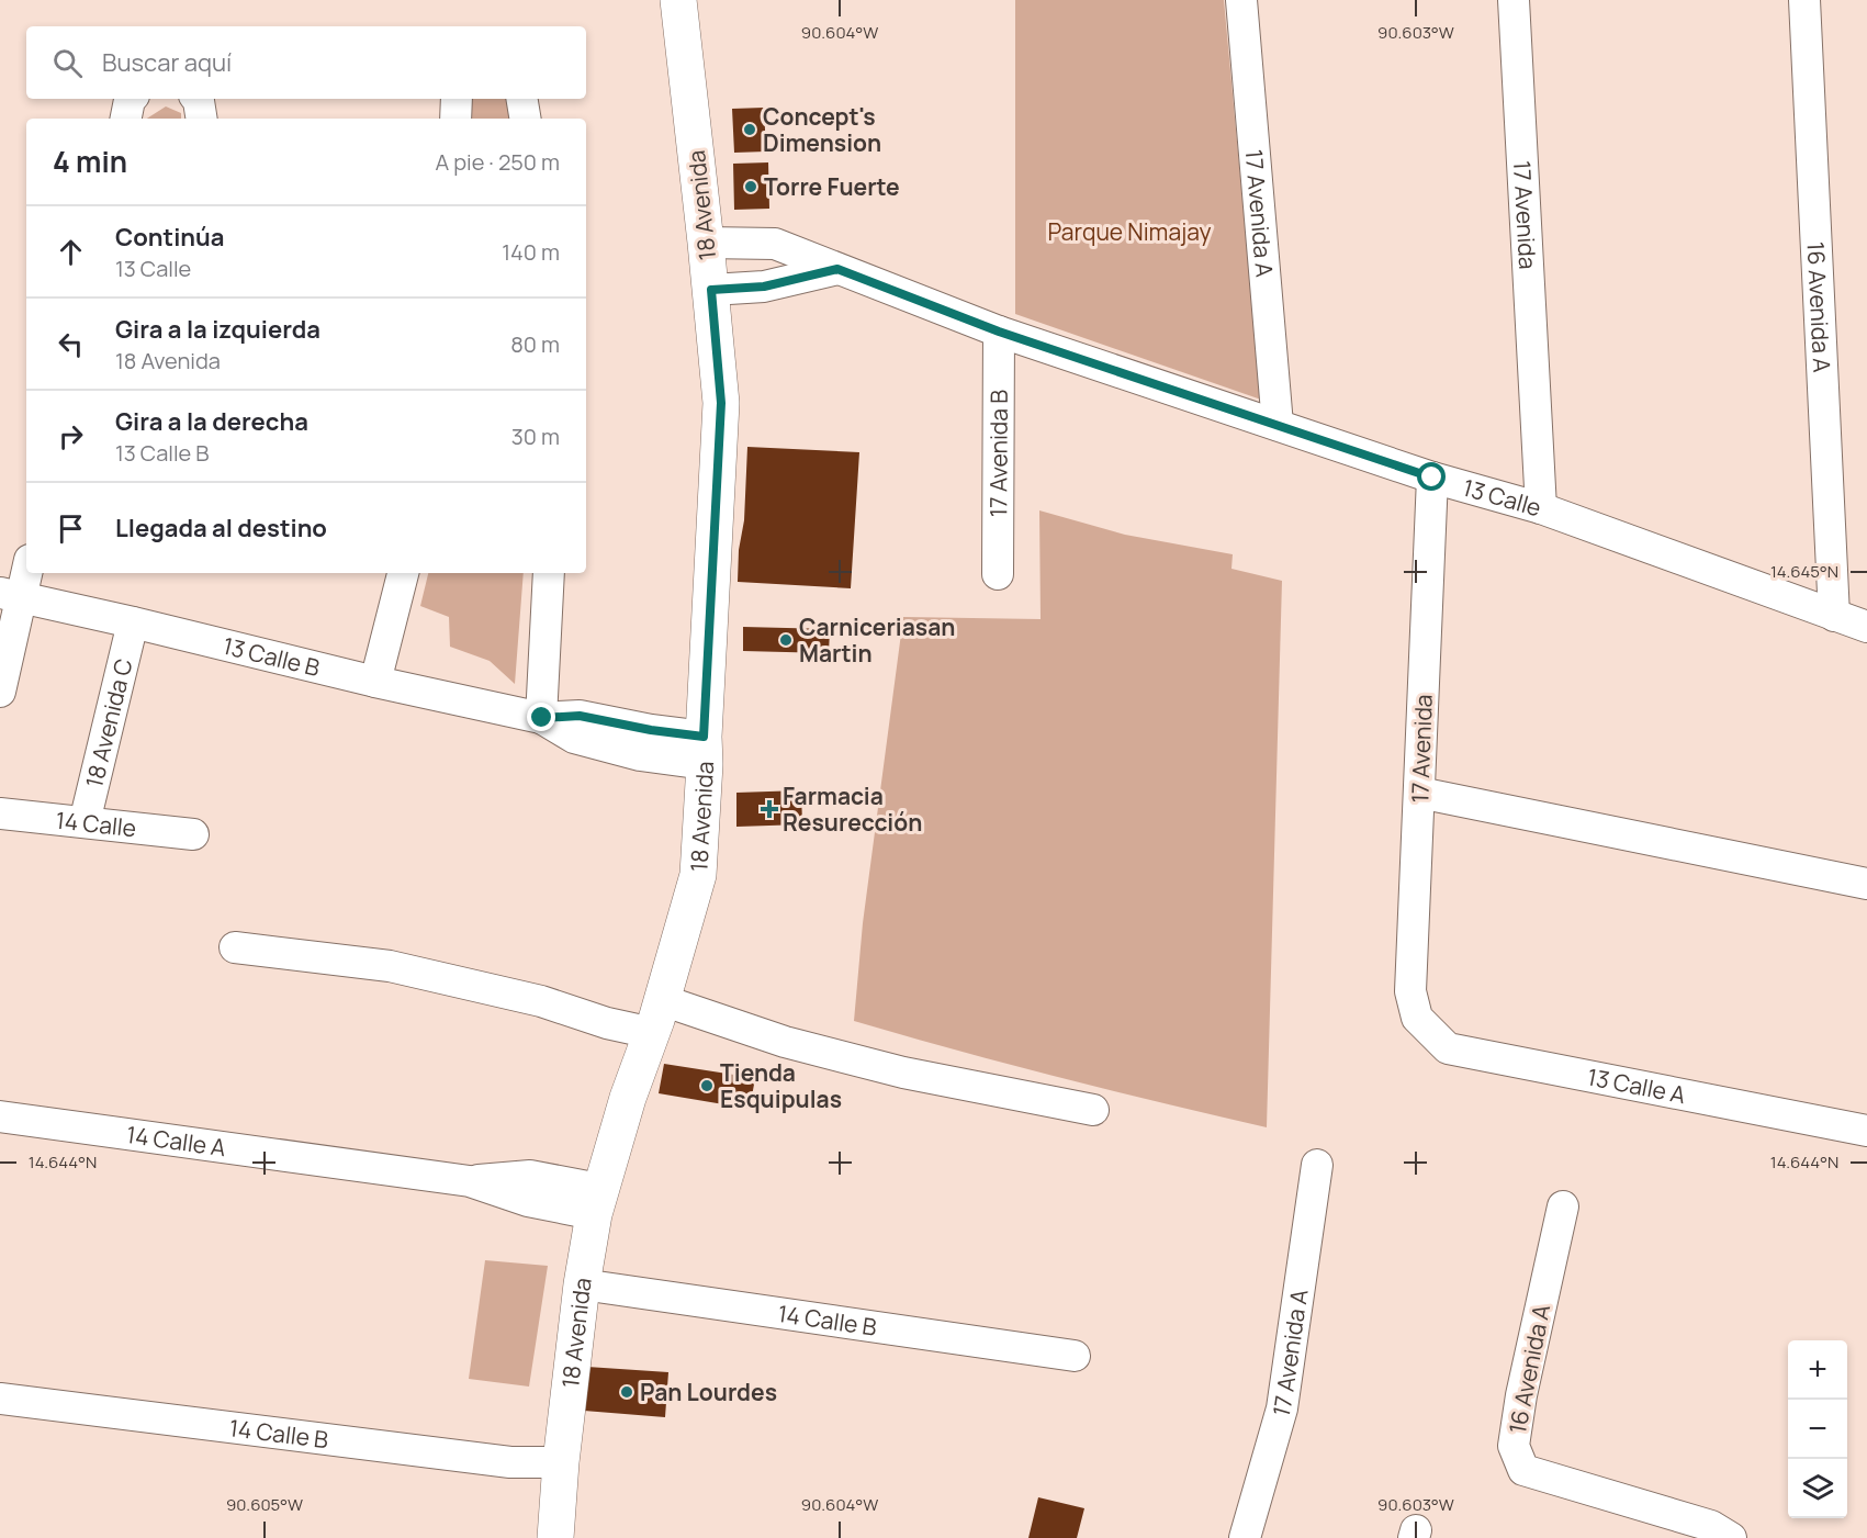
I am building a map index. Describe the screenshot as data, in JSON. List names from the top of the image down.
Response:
{
  "streets": {
    "street": [
      "18 Avenida",
      "17 Avenida A",
      "17 Avenida",
      "16 Avenida A",
      "17 Avenida B",
      "13 Calle",
      "13 Calle B",
      "18 Avenida C",
      "14 Calle",
      "13 Calle A",
      "14 Calle A",
      "14 Calle B"
    ]
  },
  "crossings": [
    ["18 Avenida", "13 Calle"],
    ["18 Avenida", "13 Calle B"],
    ["18 Avenida", "14 Calle A"],
    ["18 Avenida", "14 Calle B"],
    ["17 Avenida A", "13 Calle"],
    ["17 Avenida", "13 Calle"],
    ["17 Avenida", "13 Calle A"],
    ["16 Avenida A", "13 Calle"],
    ["17 Avenida B", "13 Calle"],
    ["13 Calle B", "18 Avenida C"],
    ["18 Avenida C", "14 Calle"]
  ],
  "parks": ["Parque Nimajay"],
  "places": {
    "other": [
      "Concept's Dimension",
      "Torre Fuerte",
      "Carniceriasan Martin",
      "Tienda Esquipulas",
      "Pan Lourdes"
    ],
    "health": ["Farmacia Resurección"]
  },
  "page": {
    "search": "Buscar aquí",
    "heading": ["4 min", "A pie · 250 m"],
    "list": [
      ["Continúa", "13 Calle", "140 m"],
      ["Gira a la izquierda", "18 Avenida", "80 m"],
      ["Gira a la derecha", "13 Calle B", "30 m"],
      "Llegada al destino"
    ],
    "map_buttons": ["+", "−"]
  },
  "coordinates": [
    "90.604°W",
    "90.603°W",
    "14.645°N",
    "14.644°N",
    "90.605°W"
  ]
}
